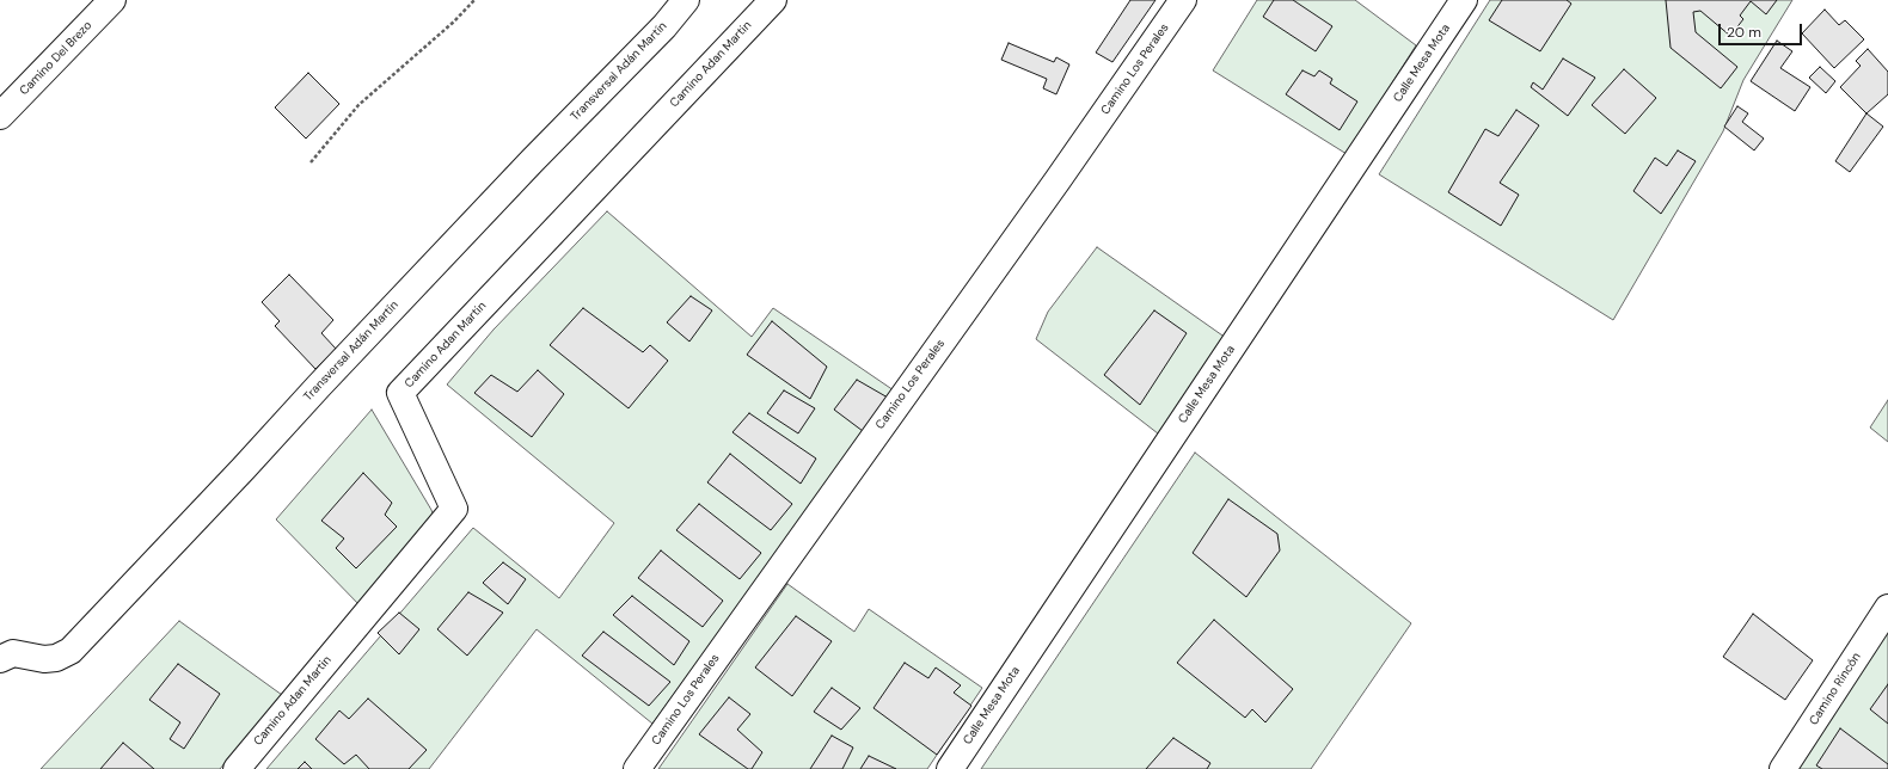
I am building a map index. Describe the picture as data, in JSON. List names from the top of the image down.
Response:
{
  "streets": {
    "street": [
      "Camino Del Brezo",
      "Calle Mesa Mota",
      "Camino Adan Martin",
      "Camino Los Perales",
      "Transversal Adán Martín",
      "Camino Rincón"
    ]
  },
  "scale_bar": "20 m"
}
